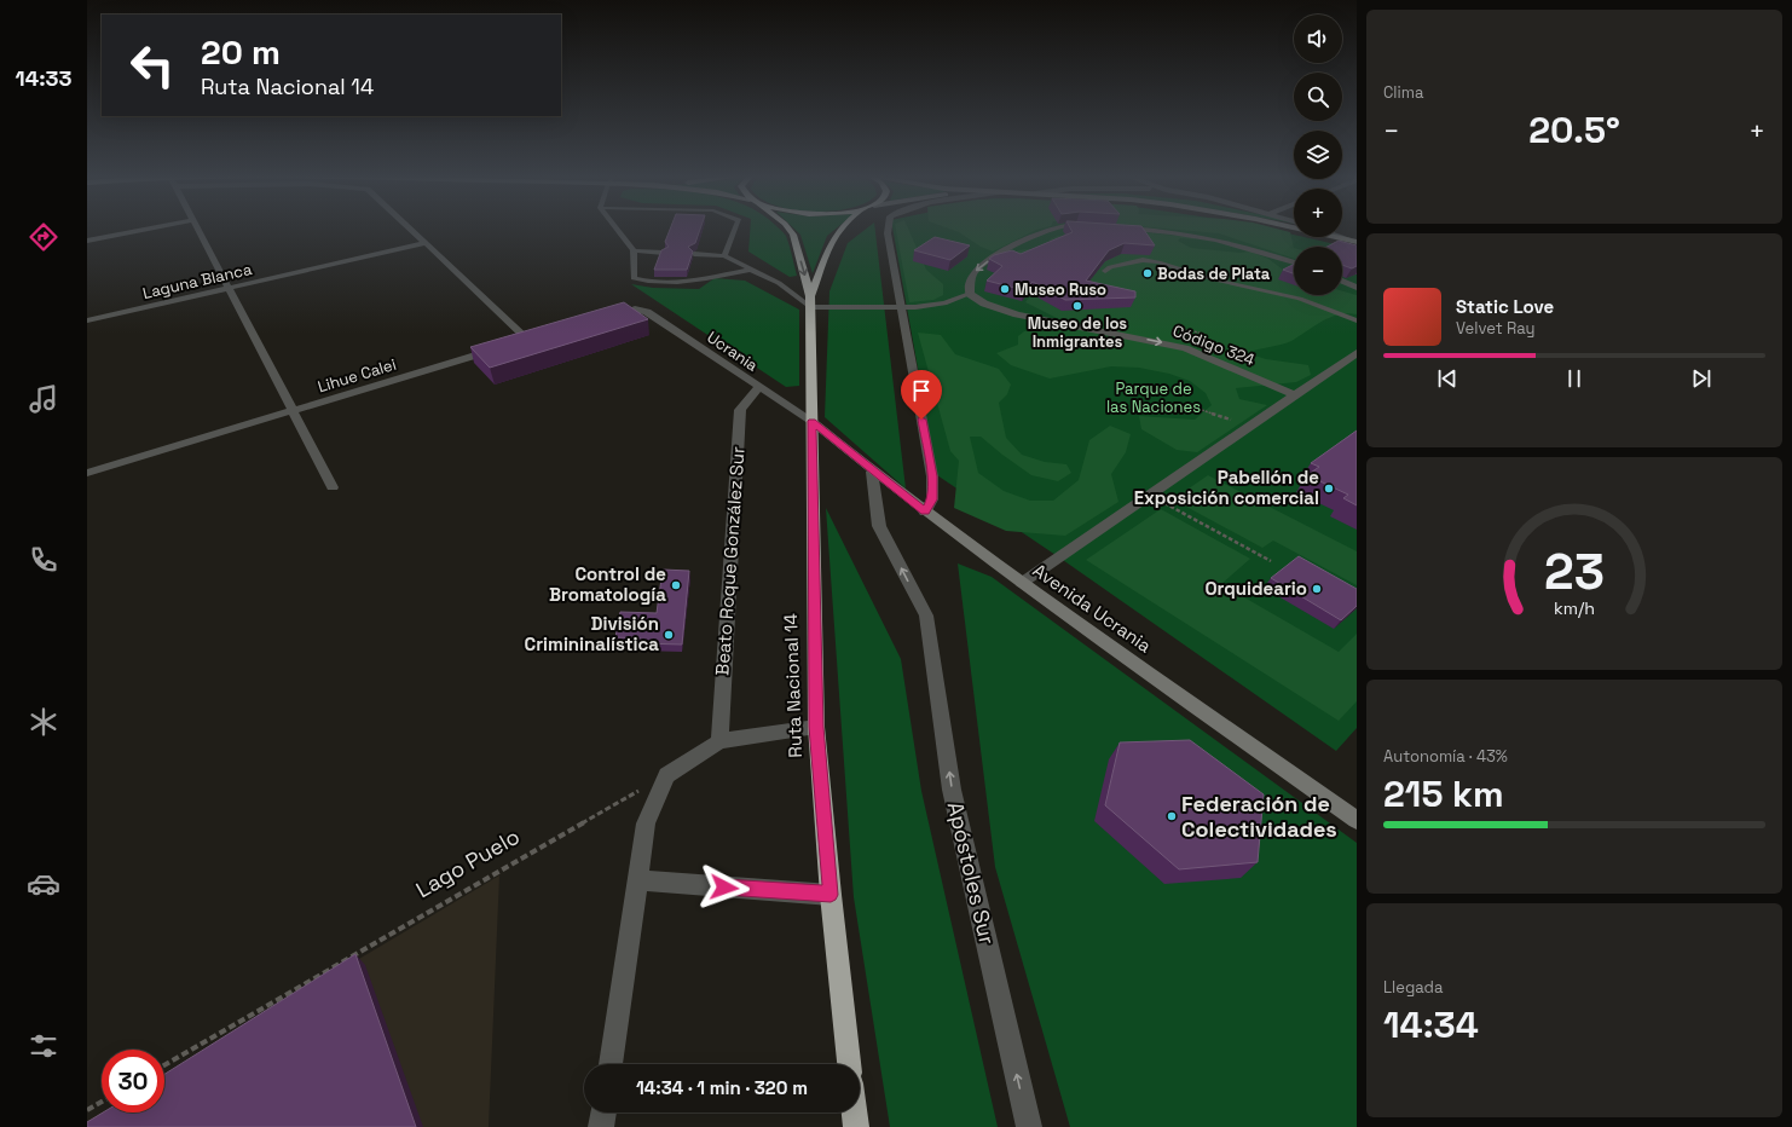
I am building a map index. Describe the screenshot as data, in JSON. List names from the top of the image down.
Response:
{
  "streets": {
    "highway": ["Ruta Nacional 14"],
    "main road": ["Avenida Ucrania"],
    "street": [
      "Laguna Blanca",
      "Código 324",
      "Ucrania",
      "Lihue Calei",
      "Beato Roque González Sur",
      "Apóstoles Sur"
    ],
    "path": ["Lago Puelo"]
  },
  "crossings": [
    ["Ucrania", "Beato Roque González Sur"],
    ["Ucrania", "Avenida Ucrania"],
    ["Ucrania", "Ruta Nacional 14"],
    ["Avenida Ucrania", "Ruta Nacional 14"],
    ["Avenida Ucrania", "Apóstoles Sur"]
  ],
  "one_way": ["Apóstoles Sur"],
  "parks": ["Parque de las Naciones"],
  "places": [
    "Bodas de Plata",
    "Museo Ruso",
    "Museo de los Inmigrantes",
    "Pabellón de Exposición comercial",
    "Control de Bromatología",
    "Orquideario",
    "División Crimininalística",
    "Federación de Colectividades"
  ],
  "page": {
    "tabs": "14:33",
    "tile": [
      "Clima",
      ["Autonomía · 43%", "215 km"],
      ["Llegada", "14:34"]
    ],
    "map_buttons": ["+", "−"],
    "turn": ["20 m", "Ruta Nacional 14"],
    "heat": ["−", "20.5°", "+"],
    "song": ["Static Love", "Velvet Ray"],
    "limit": "30",
    "trip": "14:34 · 1 min · 320 m",
    "gauge": ["23", "km/h"]
  }
}
